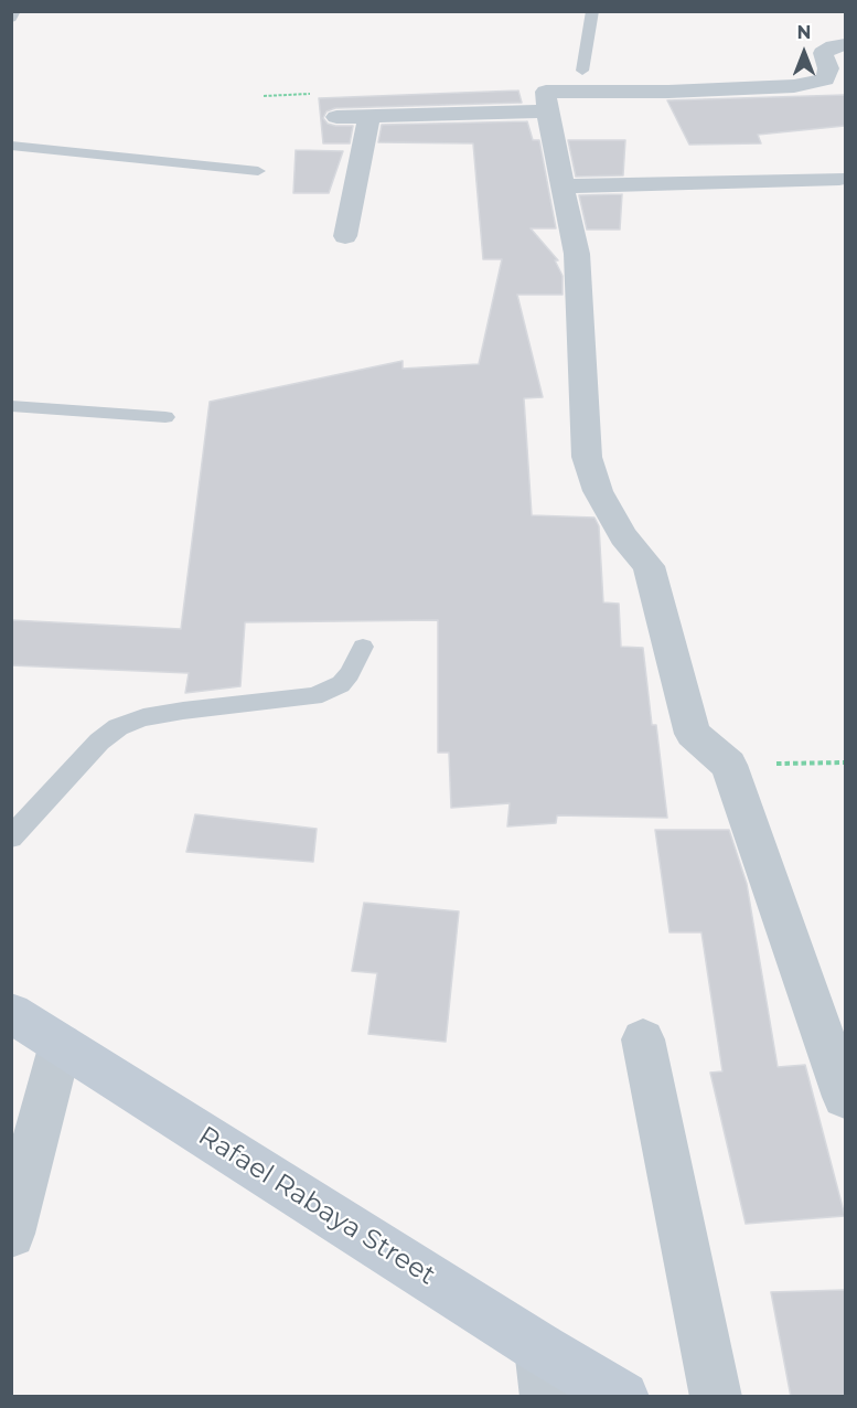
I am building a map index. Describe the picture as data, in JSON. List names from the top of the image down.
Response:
{
  "streets": {
    "main road": ["Rafael Rabaya Street"]
  },
  "north": "top"
}
